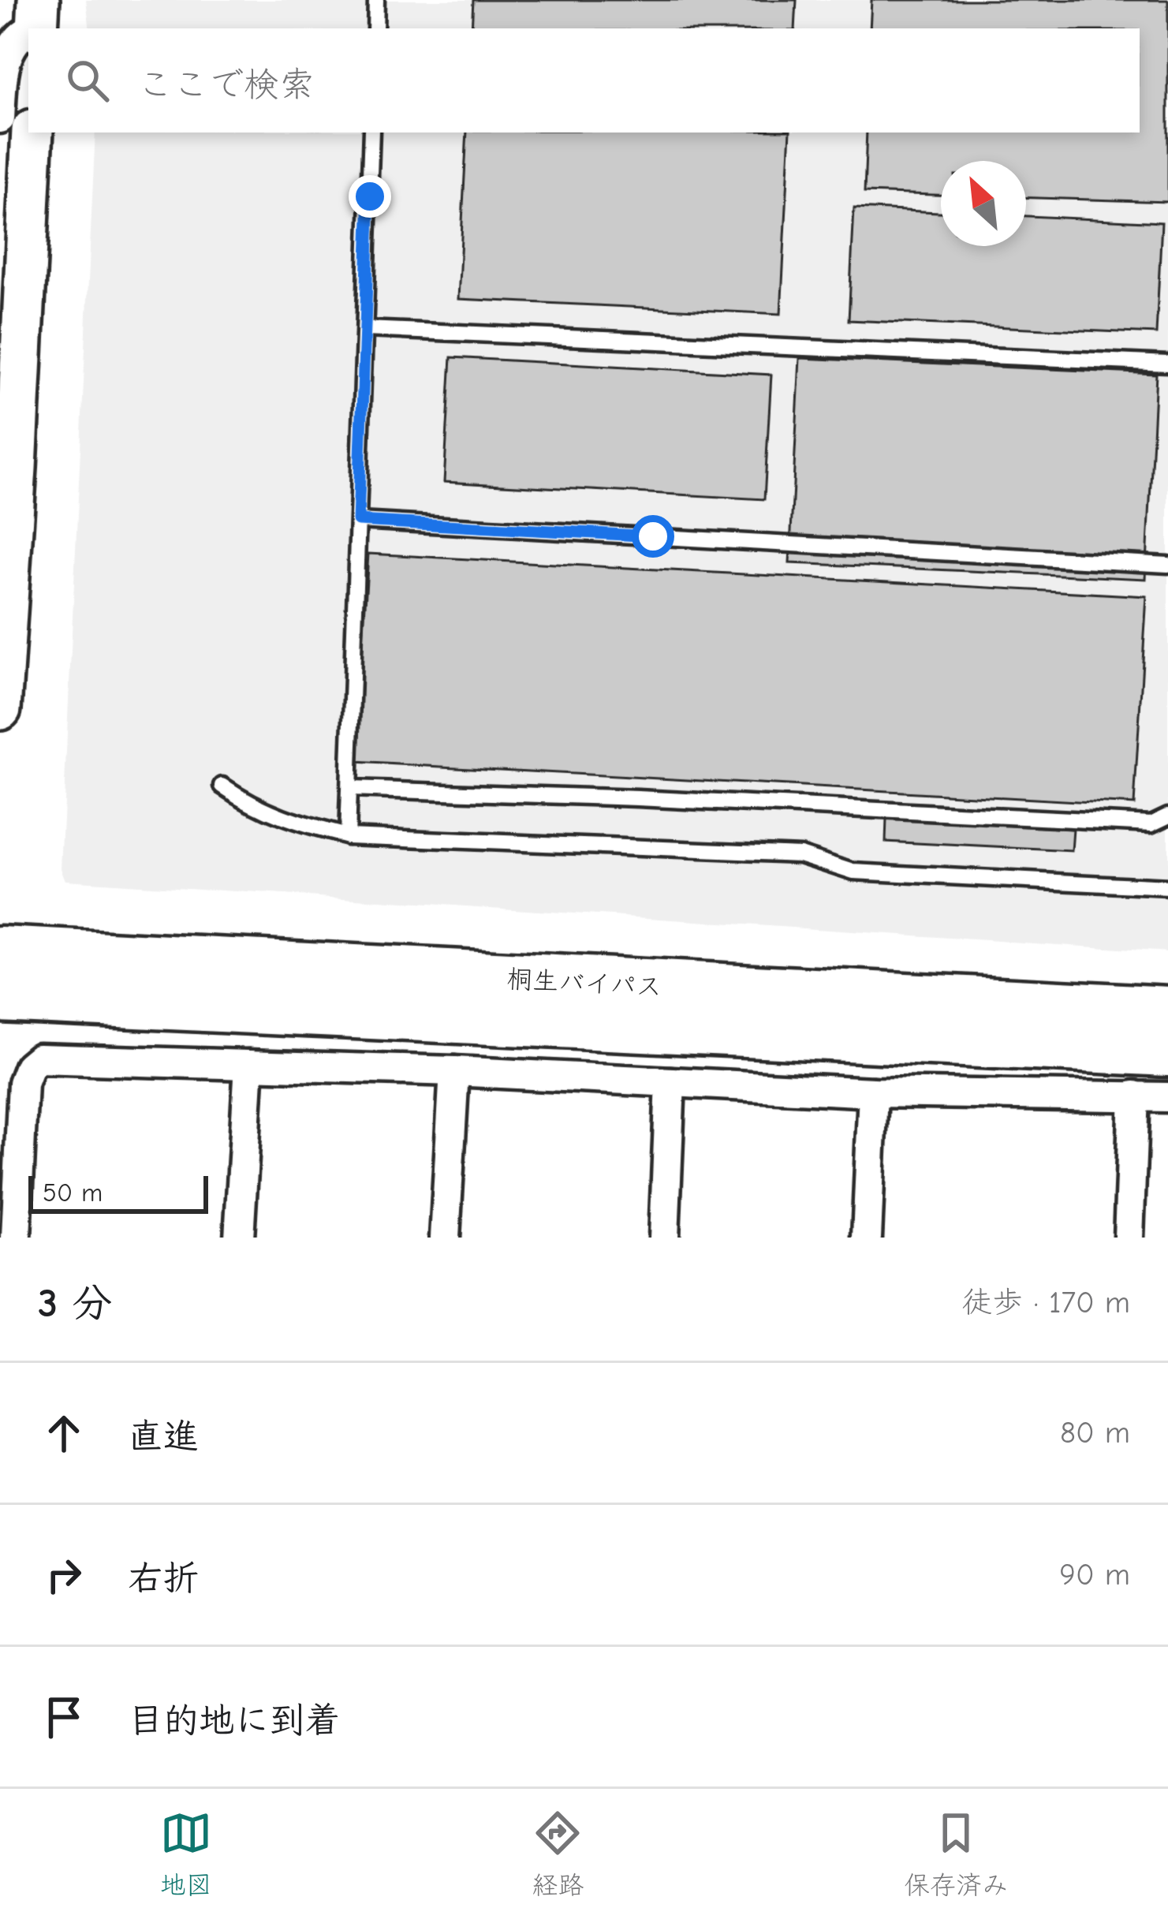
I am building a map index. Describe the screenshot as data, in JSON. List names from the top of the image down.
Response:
{
  "streets": {
    "highway": ["桐生バイパス"]
  },
  "scale_bar": "50 m",
  "north": "top left",
  "page": {
    "search": "ここで検索",
    "scale": "50 m",
    "heading": ["3 分", "徒歩 · 170 m"],
    "list": [
      ["直進", "80 m"],
      ["右折", "90 m"],
      "目的地に到着"
    ],
    "nav": ["地図", "経路", "保存済み"]
  }
}
